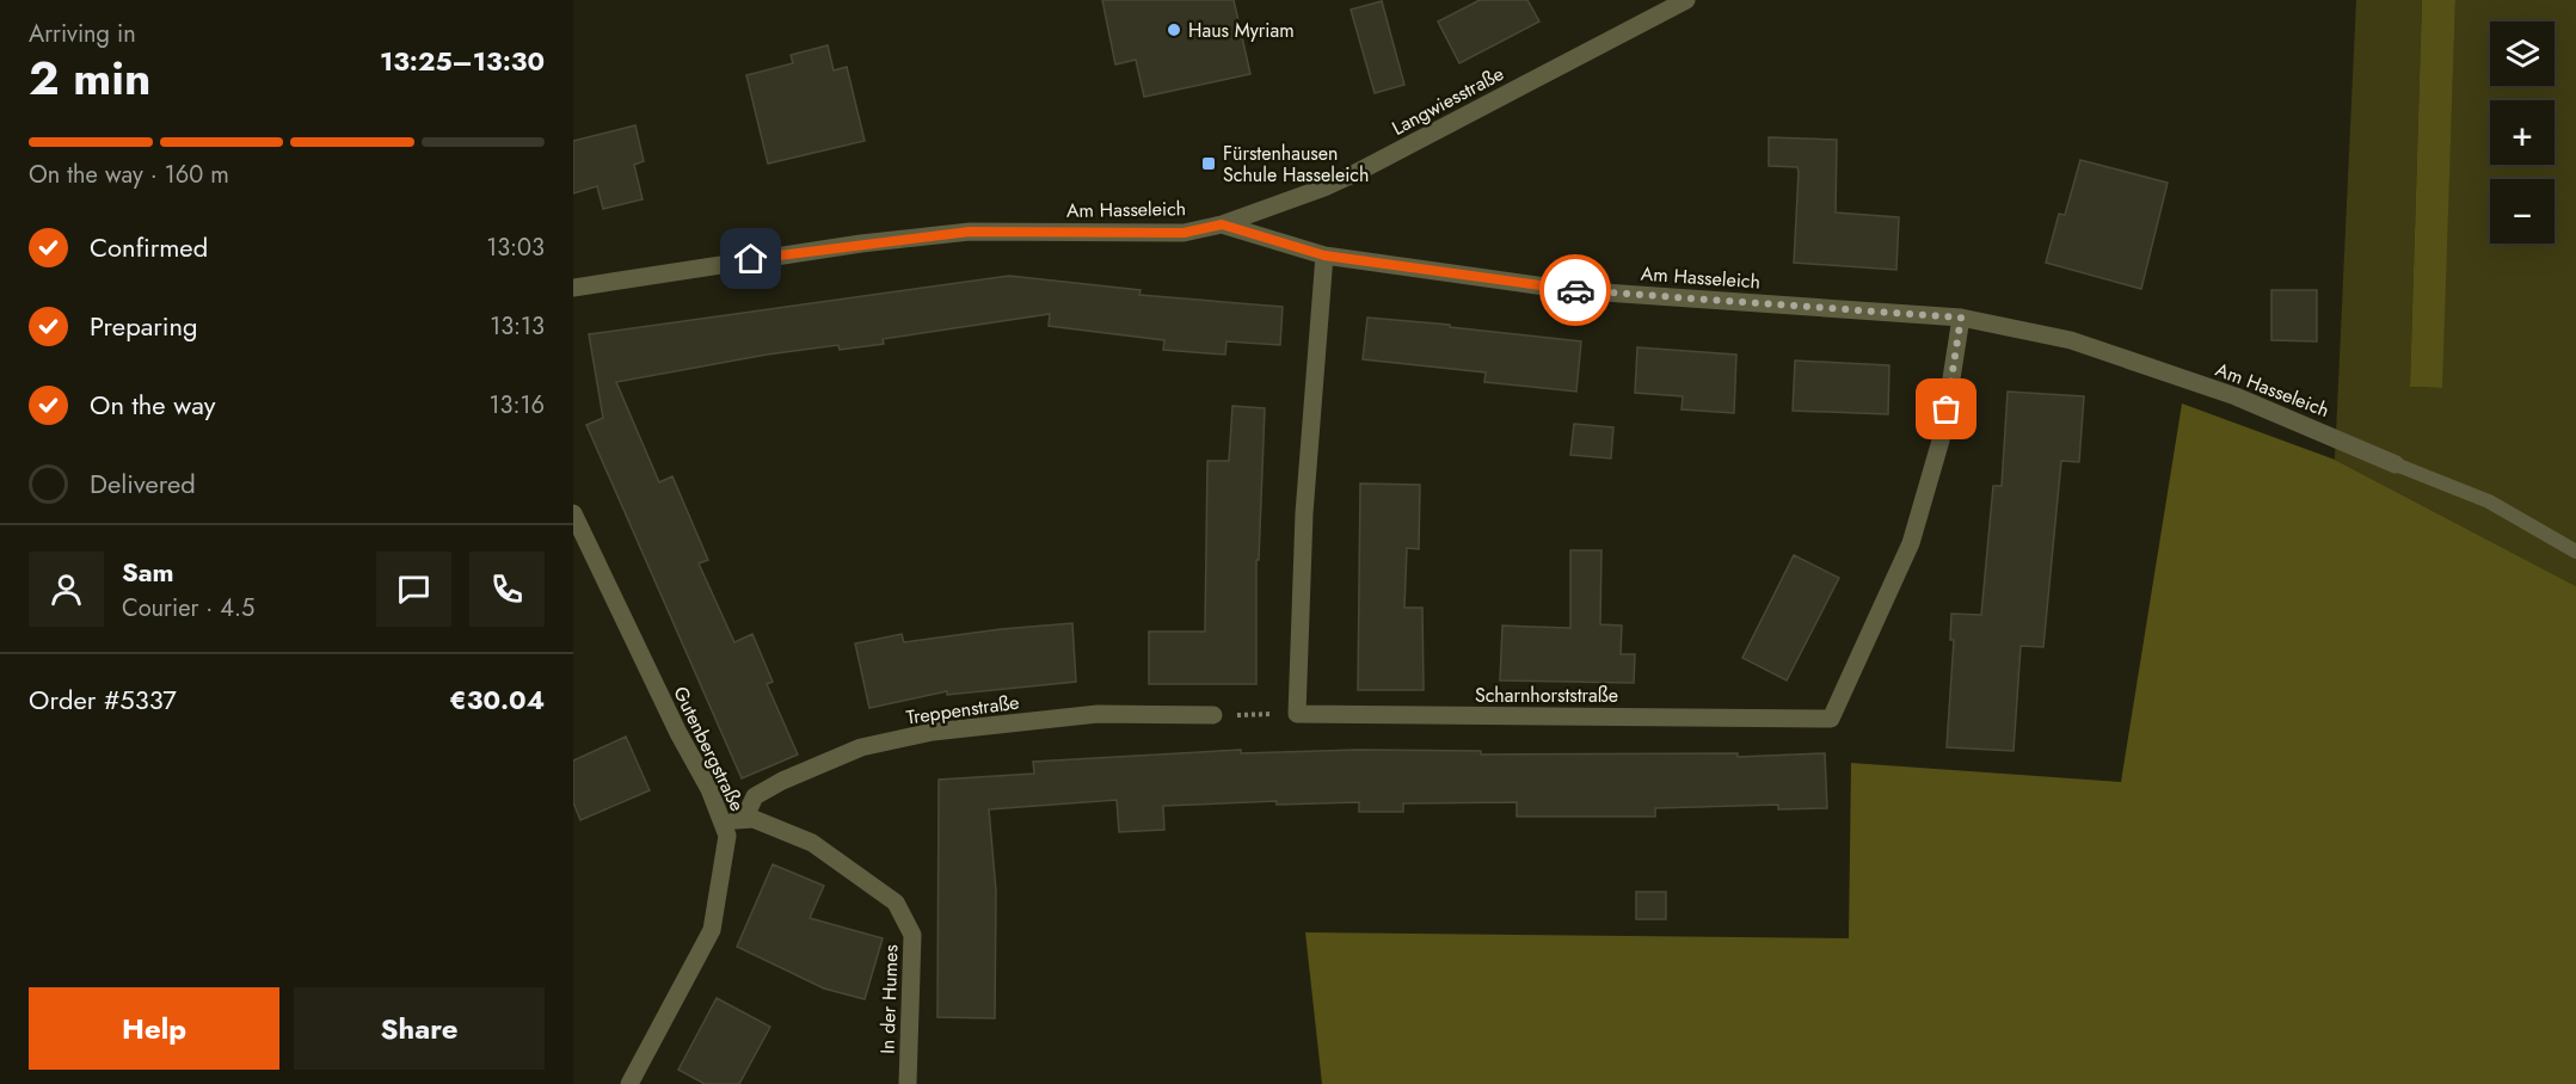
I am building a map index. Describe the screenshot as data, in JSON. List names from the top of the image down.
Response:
{
  "streets": {
    "street": [
      "Langwiesstraße",
      "Am Hasseleich",
      "Scharnhorststraße",
      "Treppenstraße",
      "Gutenbergstraße",
      "In der Humes"
    ]
  },
  "crossings": [
    ["Langwiesstraße", "Am Hasseleich"],
    ["Am Hasseleich", "Scharnhorststraße"],
    ["Treppenstraße", "In der Humes"],
    ["Gutenbergstraße", "In der Humes"]
  ],
  "places": {
    "other": ["Haus Myriam"],
    "transit": ["Fürstenhausen Schule Hasseleich"]
  },
  "page": {
    "heading": ["2 min", "Arriving in", "13:25–13:30"],
    "panel": [
      "Sam",
      "Courier · 4.5",
      "Order #5337",
      "€30.04"
    ],
    "map_buttons": ["+", "−"],
    "bar": "On the way · 160 m",
    "list": [
      ["Confirmed", "13:03"],
      ["Preparing", "13:13"],
      ["On the way", "13:16"],
      "Delivered"
    ],
    "buttons": ["Help", "Share"]
  }
}
